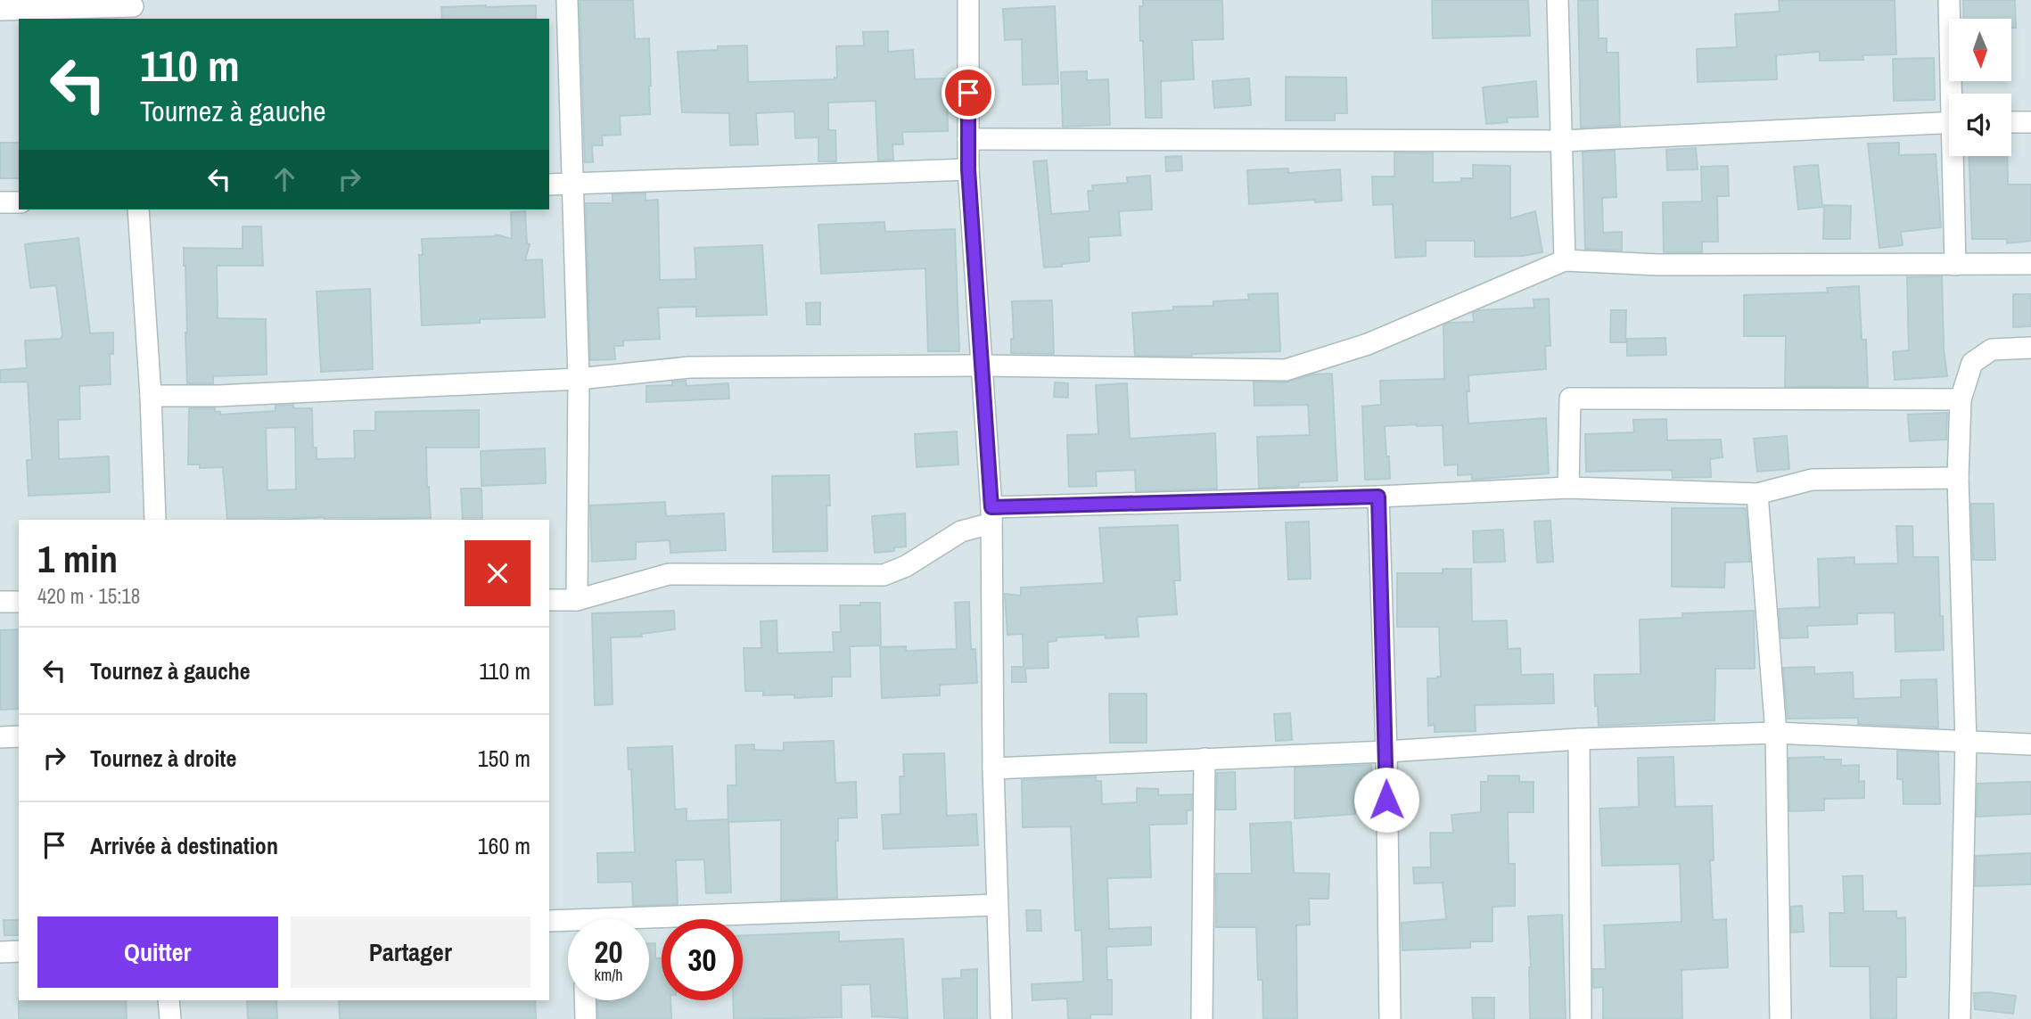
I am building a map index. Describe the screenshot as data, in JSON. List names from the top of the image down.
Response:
{
  "north": "bottom",
  "page": {
    "turn": ["110 m", "Tournez à gauche"],
    "heading": ["1 min", "420 m · 15:18"],
    "list": [
      {
        "name": "Tournez à gauche",
        "value": "110 m"
      },
      {
        "name": "Tournez à droite",
        "value": "150 m"
      },
      {
        "name": "Arrivée à destination",
        "value": "160 m"
      }
    ],
    "buttons": ["Quitter", "Partager"],
    "speed": "20 km/h",
    "limit": "30"
  }
}
